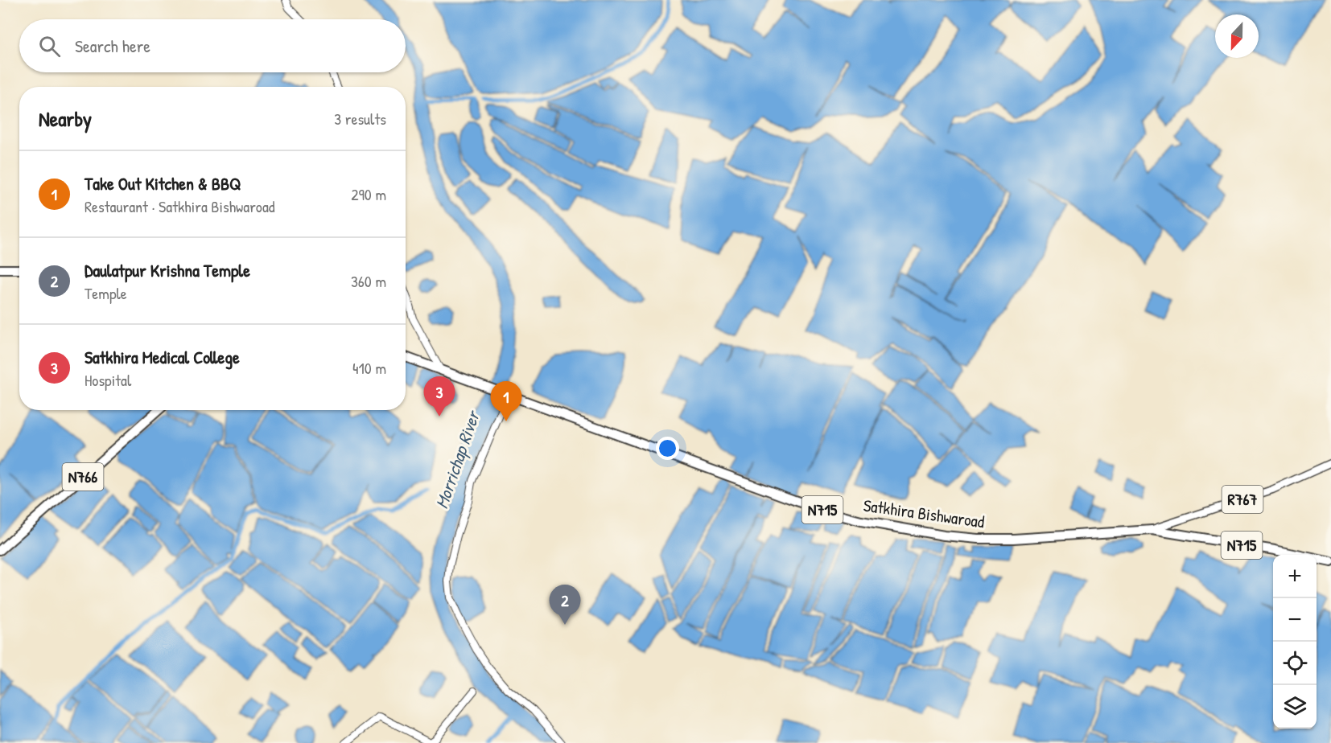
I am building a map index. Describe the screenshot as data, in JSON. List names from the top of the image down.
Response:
{
  "streets": {
    "highway": ["N766", "N715", "Satkhira Bishwaroad"],
    "main road": ["R767"]
  },
  "crossings": [
    ["R767", "N715"],
    ["R767", "Satkhira Bishwaroad"],
    ["N715", "Satkhira Bishwaroad"]
  ],
  "water": ["Morrichap River"],
  "north": "bottom",
  "page": {
    "search": "Search here",
    "heading": ["Nearby", "3 results"],
    "list": [
      {
        "mark": "1",
        "name": "Take Out Kitchen & BBQ",
        "note": "Restaurant · Satkhira Bishwaroad",
        "value": "290 m"
      },
      {
        "mark": "2",
        "name": "Daulatpur Krishna Temple",
        "note": "Temple",
        "value": "360 m"
      },
      {
        "mark": "3",
        "name": "Satkhira Medical College",
        "note": "Hospital",
        "value": "410 m"
      }
    ],
    "pins": ["3", "1", "2"],
    "map_buttons": ["+", "−"]
  }
}
